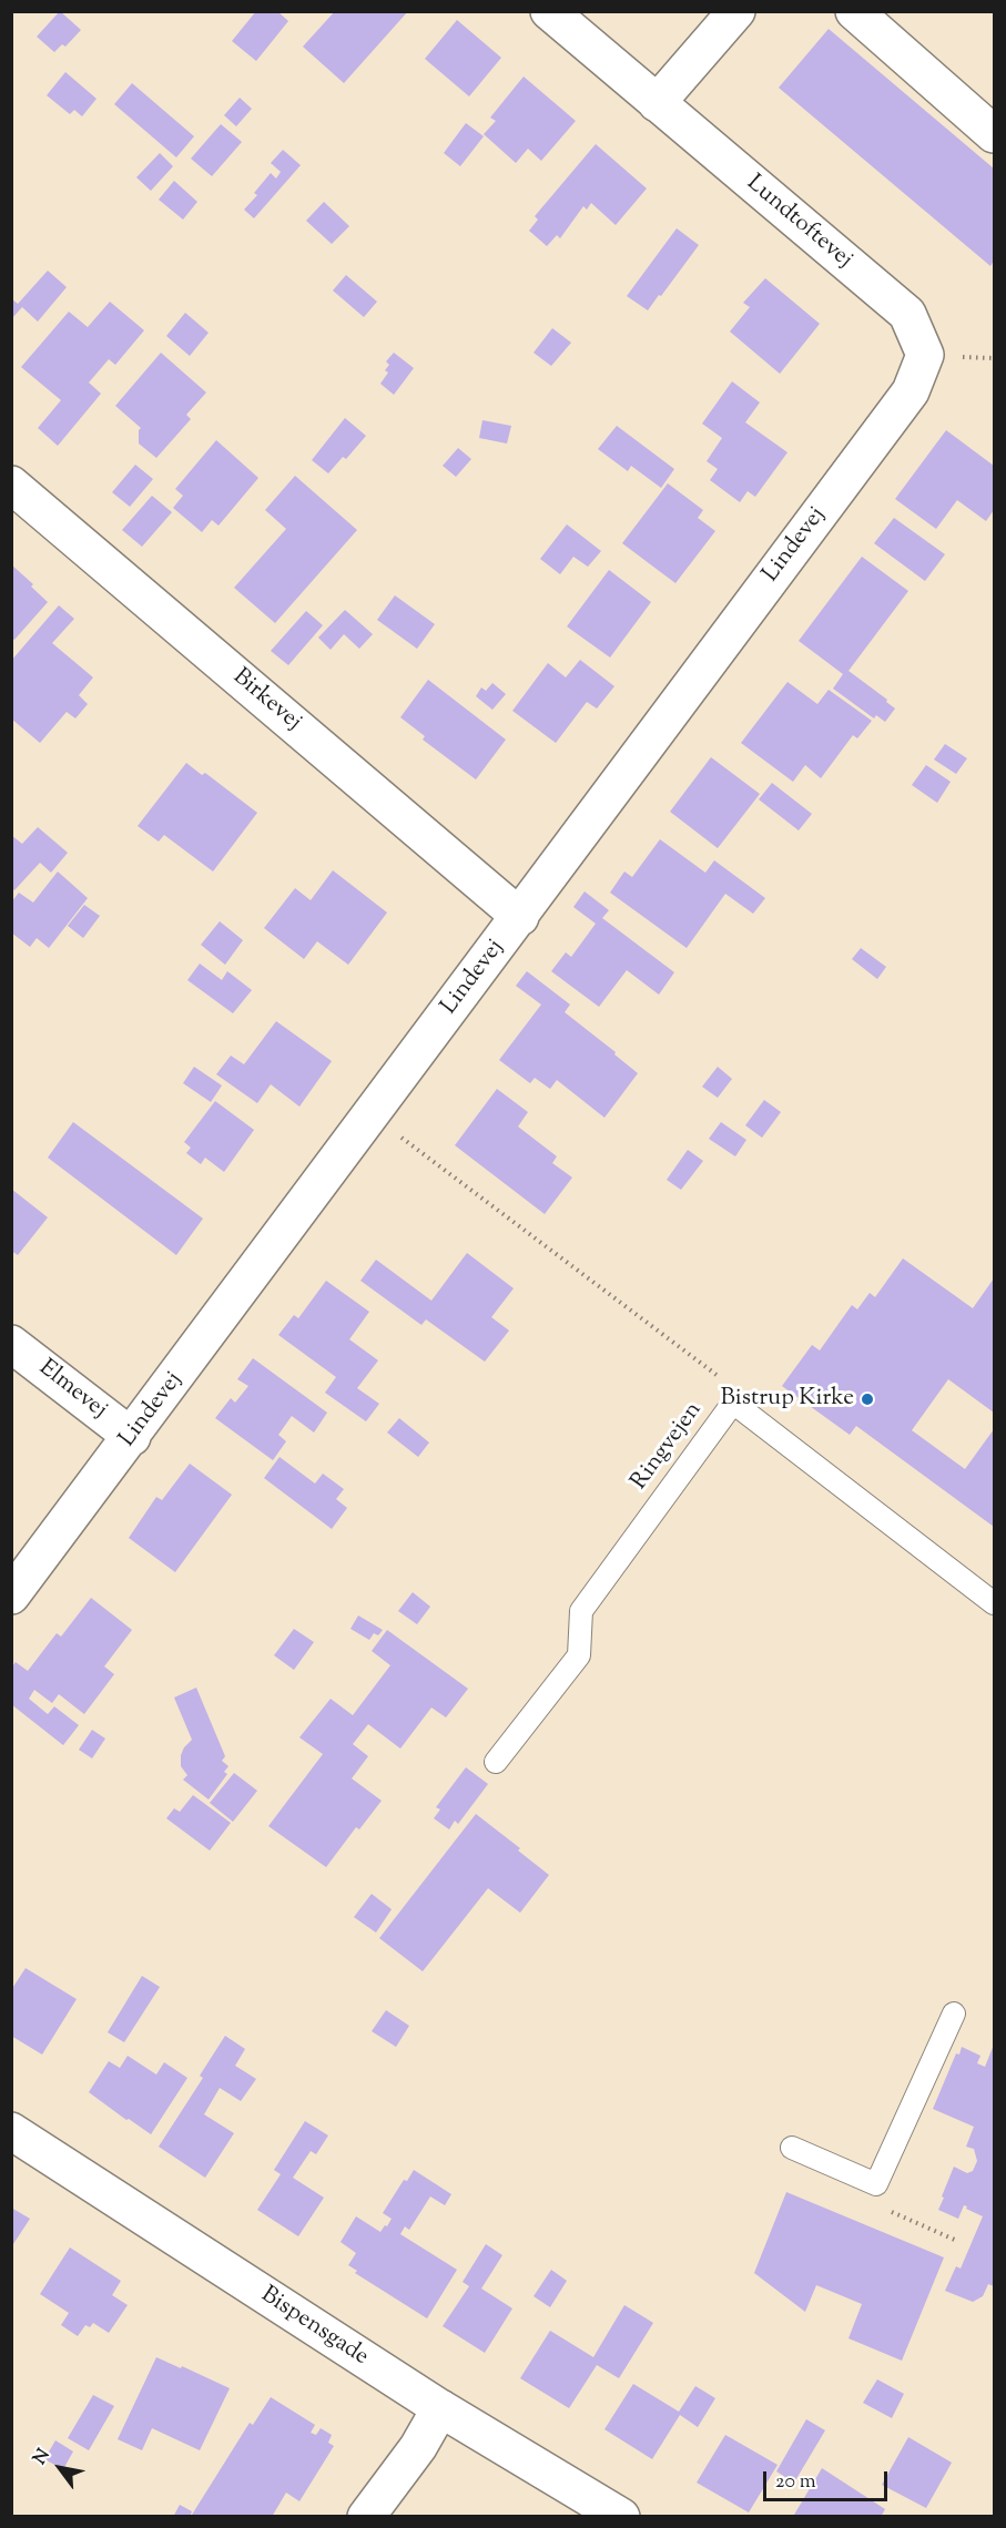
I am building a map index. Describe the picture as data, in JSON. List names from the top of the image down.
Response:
{
  "streets": {
    "street": [
      "Lundtoftevej",
      "Lindevej",
      "Birkevej",
      "Elmevej",
      "Bispensgade"
    ],
    "lane": ["Ringvejen"]
  },
  "crossings": [
    ["Lundtoftevej", "Lindevej"],
    ["Lindevej", "Birkevej"],
    ["Lindevej", "Elmevej"]
  ],
  "places": ["Bistrup Kirke"],
  "scale_bar": "20 m",
  "north": "top left"
}
